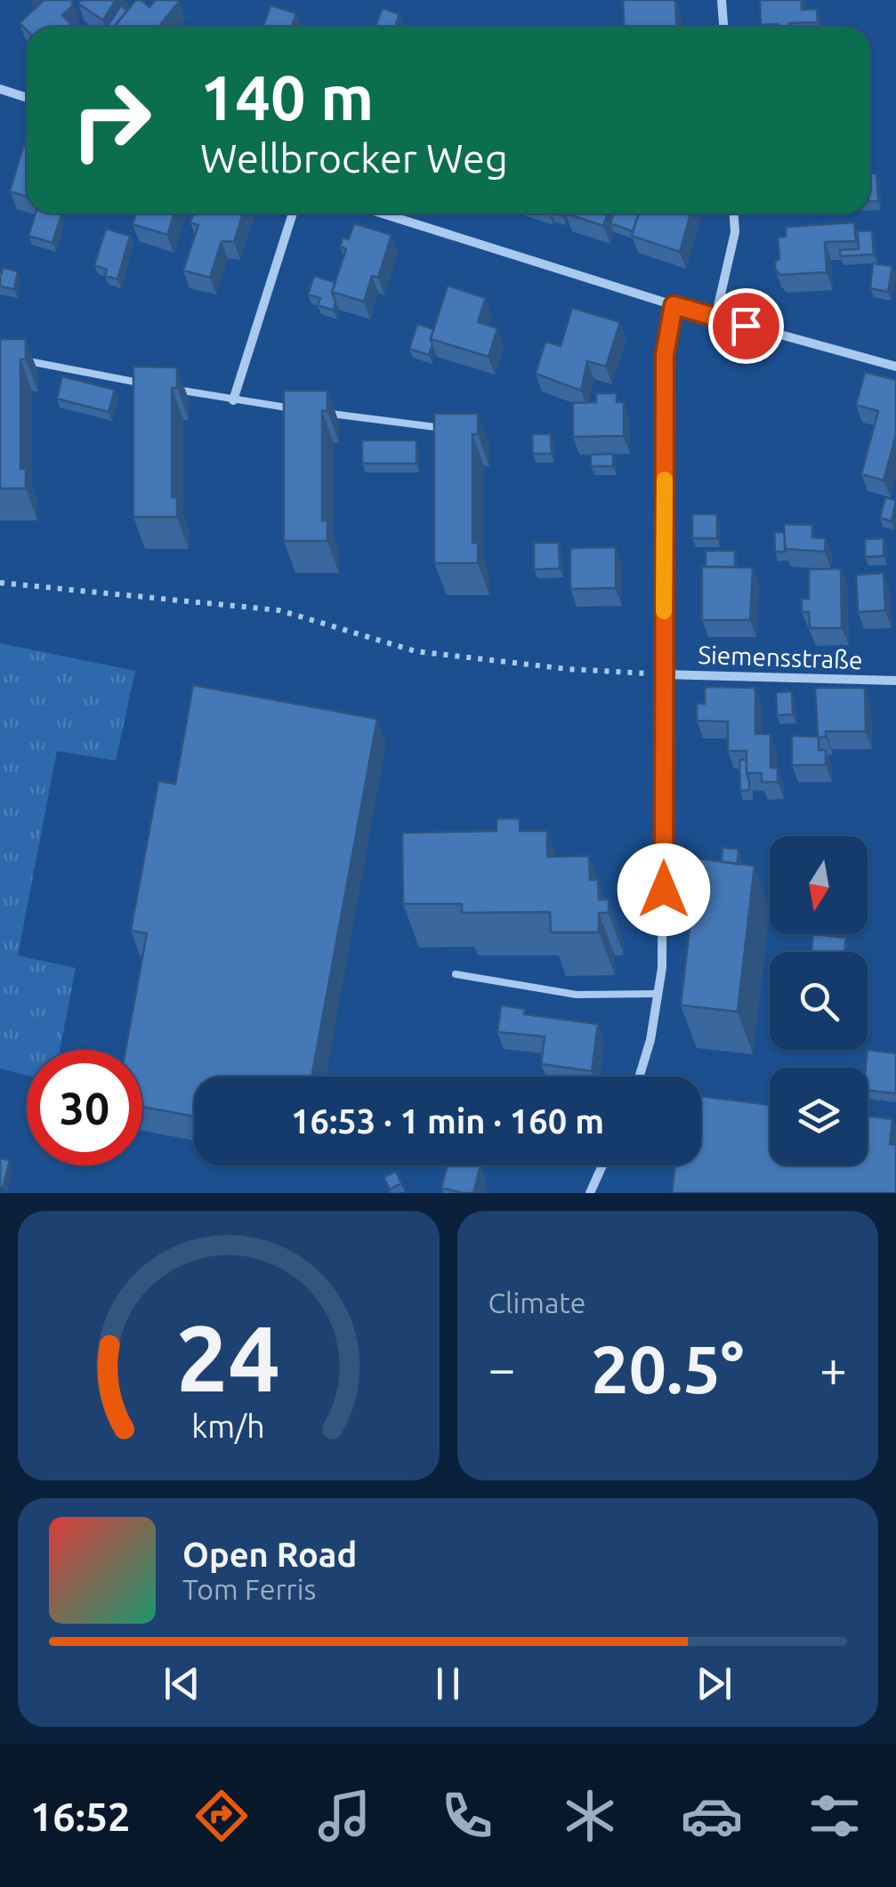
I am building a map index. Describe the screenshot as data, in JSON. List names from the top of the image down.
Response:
{
  "streets": {
    "street": ["Siemensstraße"]
  },
  "north": "bottom",
  "page": {
    "turn": ["140 m", "Wellbrocker Weg"],
    "limit": "30",
    "trip": "16:53 · 1 min · 160 m",
    "tile": "Climate",
    "heat": ["−", "20.5°", "+"],
    "song": ["Open Road", "Tom Ferris"],
    "tabs": "16:52",
    "gauge": ["24", "km/h"]
  }
}
